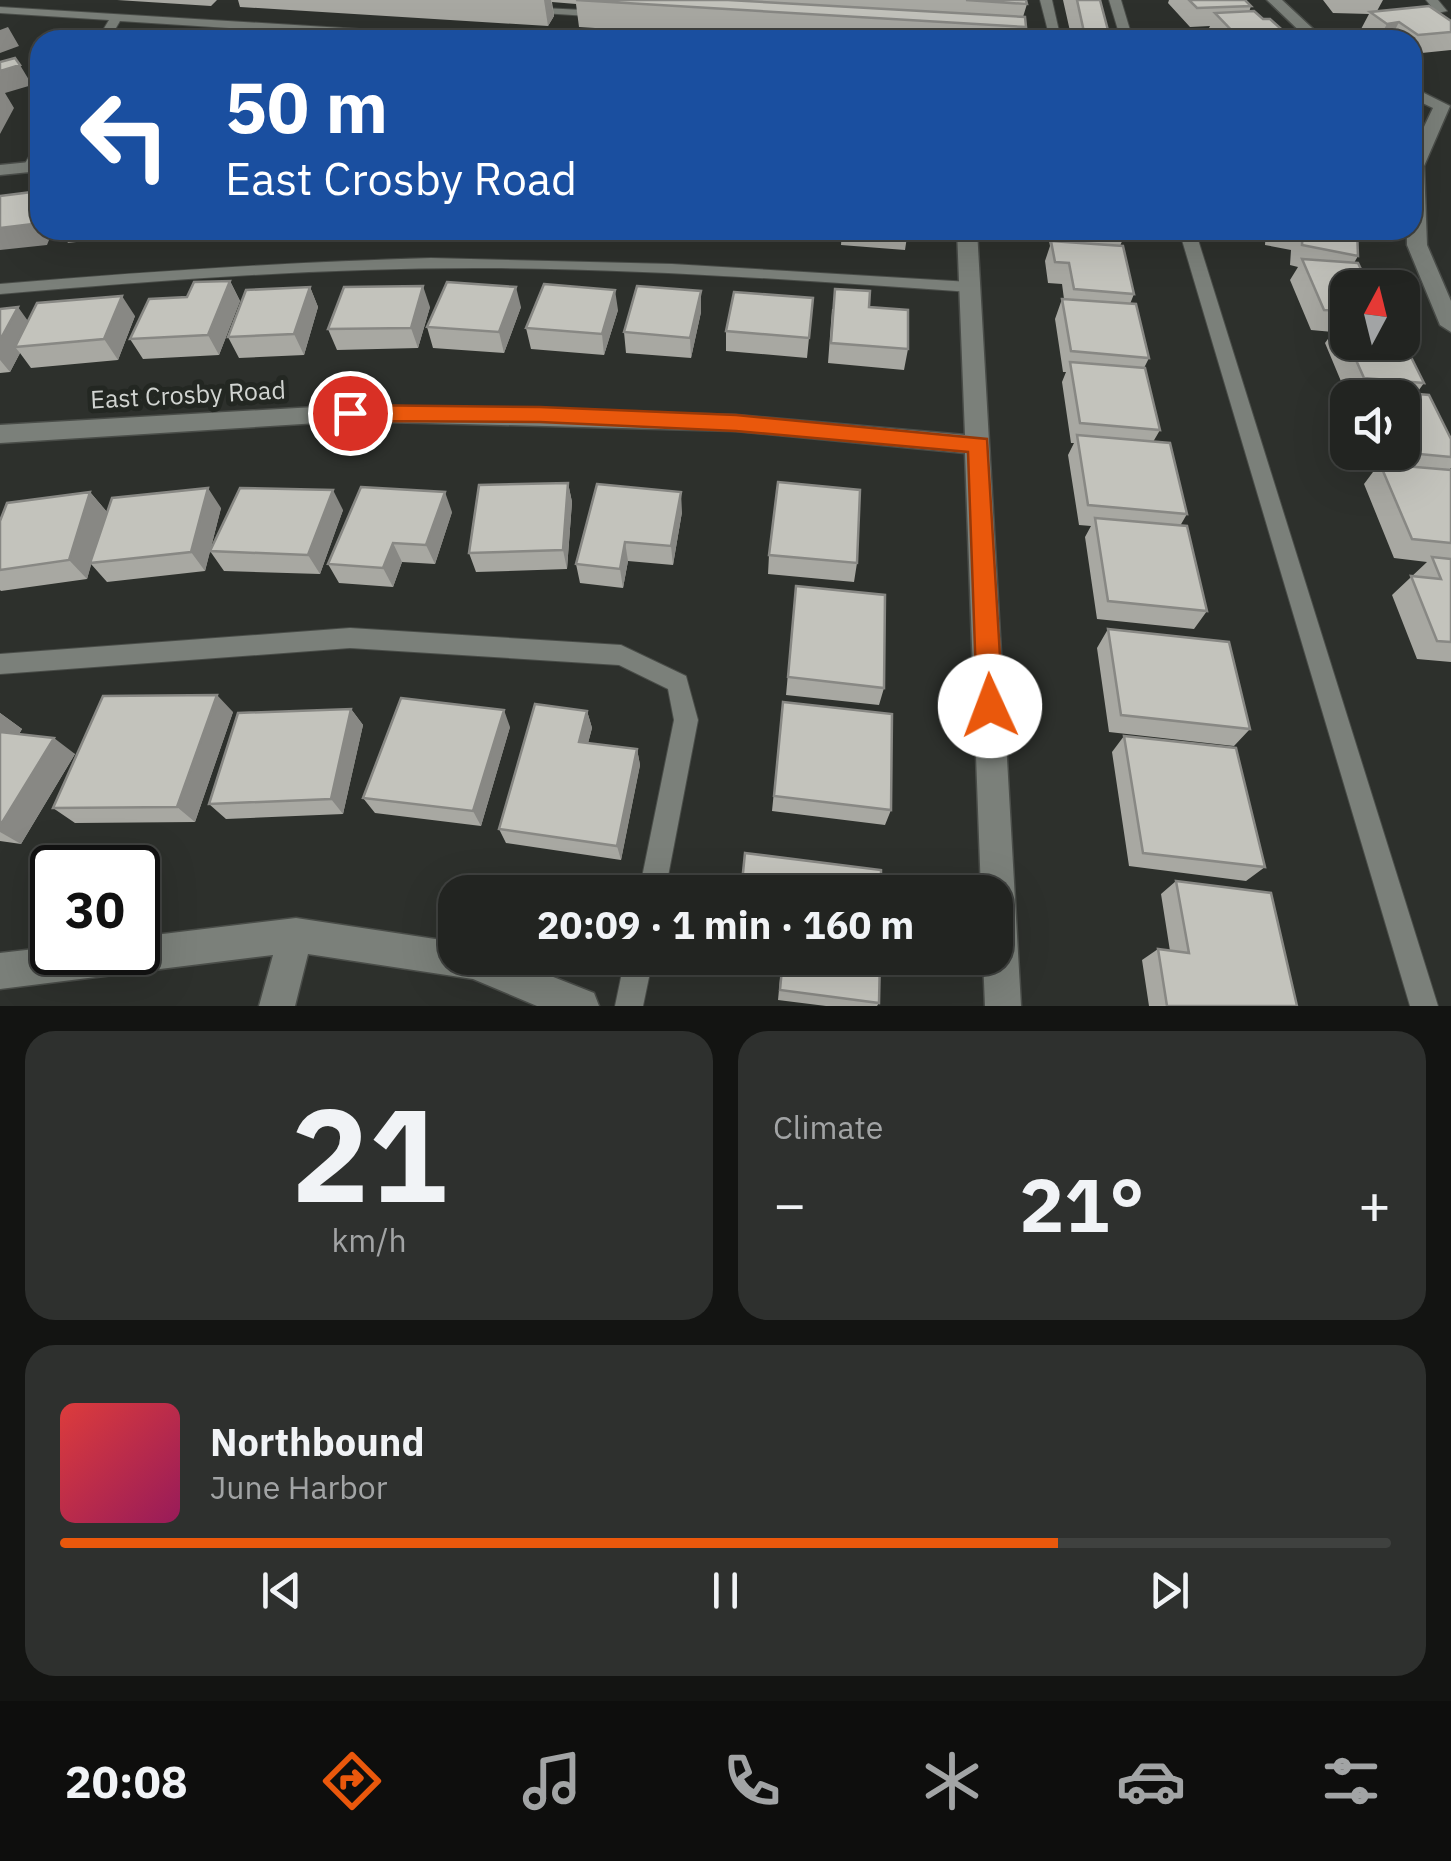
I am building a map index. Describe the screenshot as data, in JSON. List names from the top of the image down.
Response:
{
  "streets": {
    "street": ["East Crosby Road"]
  },
  "north": "top",
  "page": {
    "turn": ["50 m", "East Crosby Road"],
    "limit": "30",
    "trip": "20:09 · 1 min · 160 m",
    "tile": [
      ["21", "km/h"],
      "Climate"
    ],
    "heat": ["−", "21°", "+"],
    "song": ["Northbound", "June Harbor"],
    "tabs": "20:08"
  }
}
